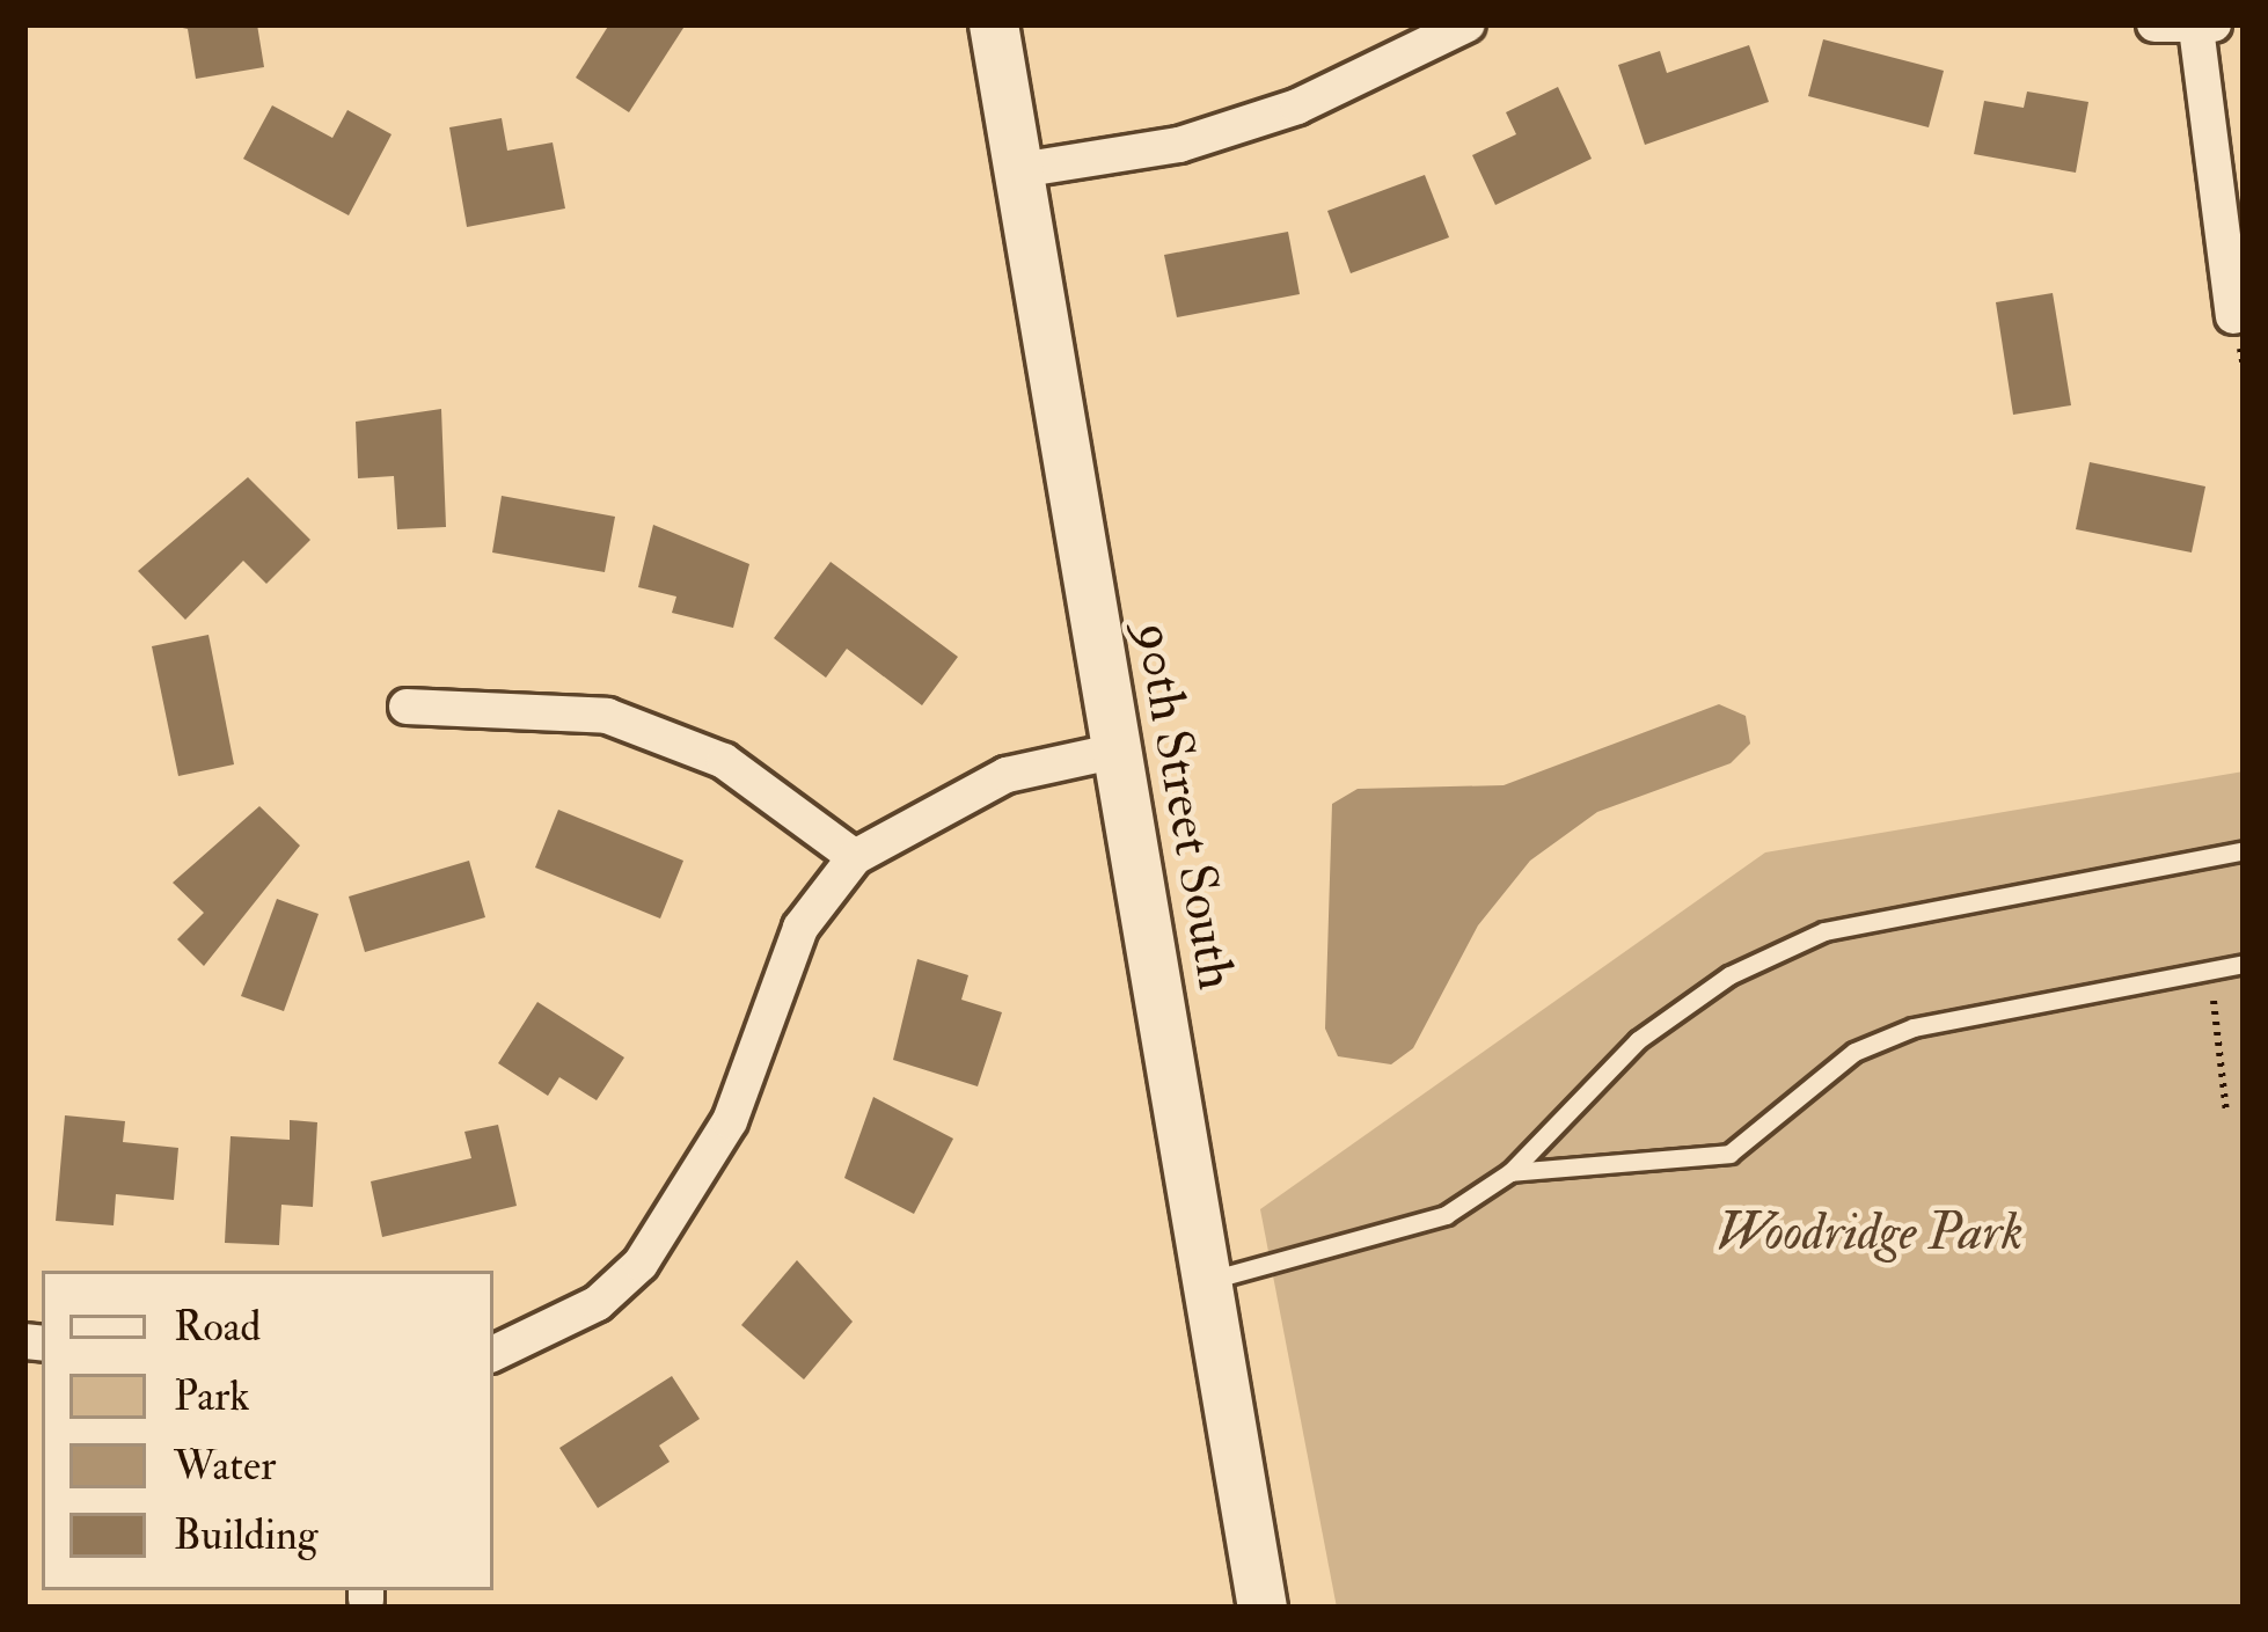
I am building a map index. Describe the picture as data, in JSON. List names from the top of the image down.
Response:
{
  "streets": {
    "street": ["90th Street South"]
  },
  "parks": ["Woodridge Park"],
  "legend": [
    "Road",
    "Park",
    "Water",
    "Building"
  ]
}
